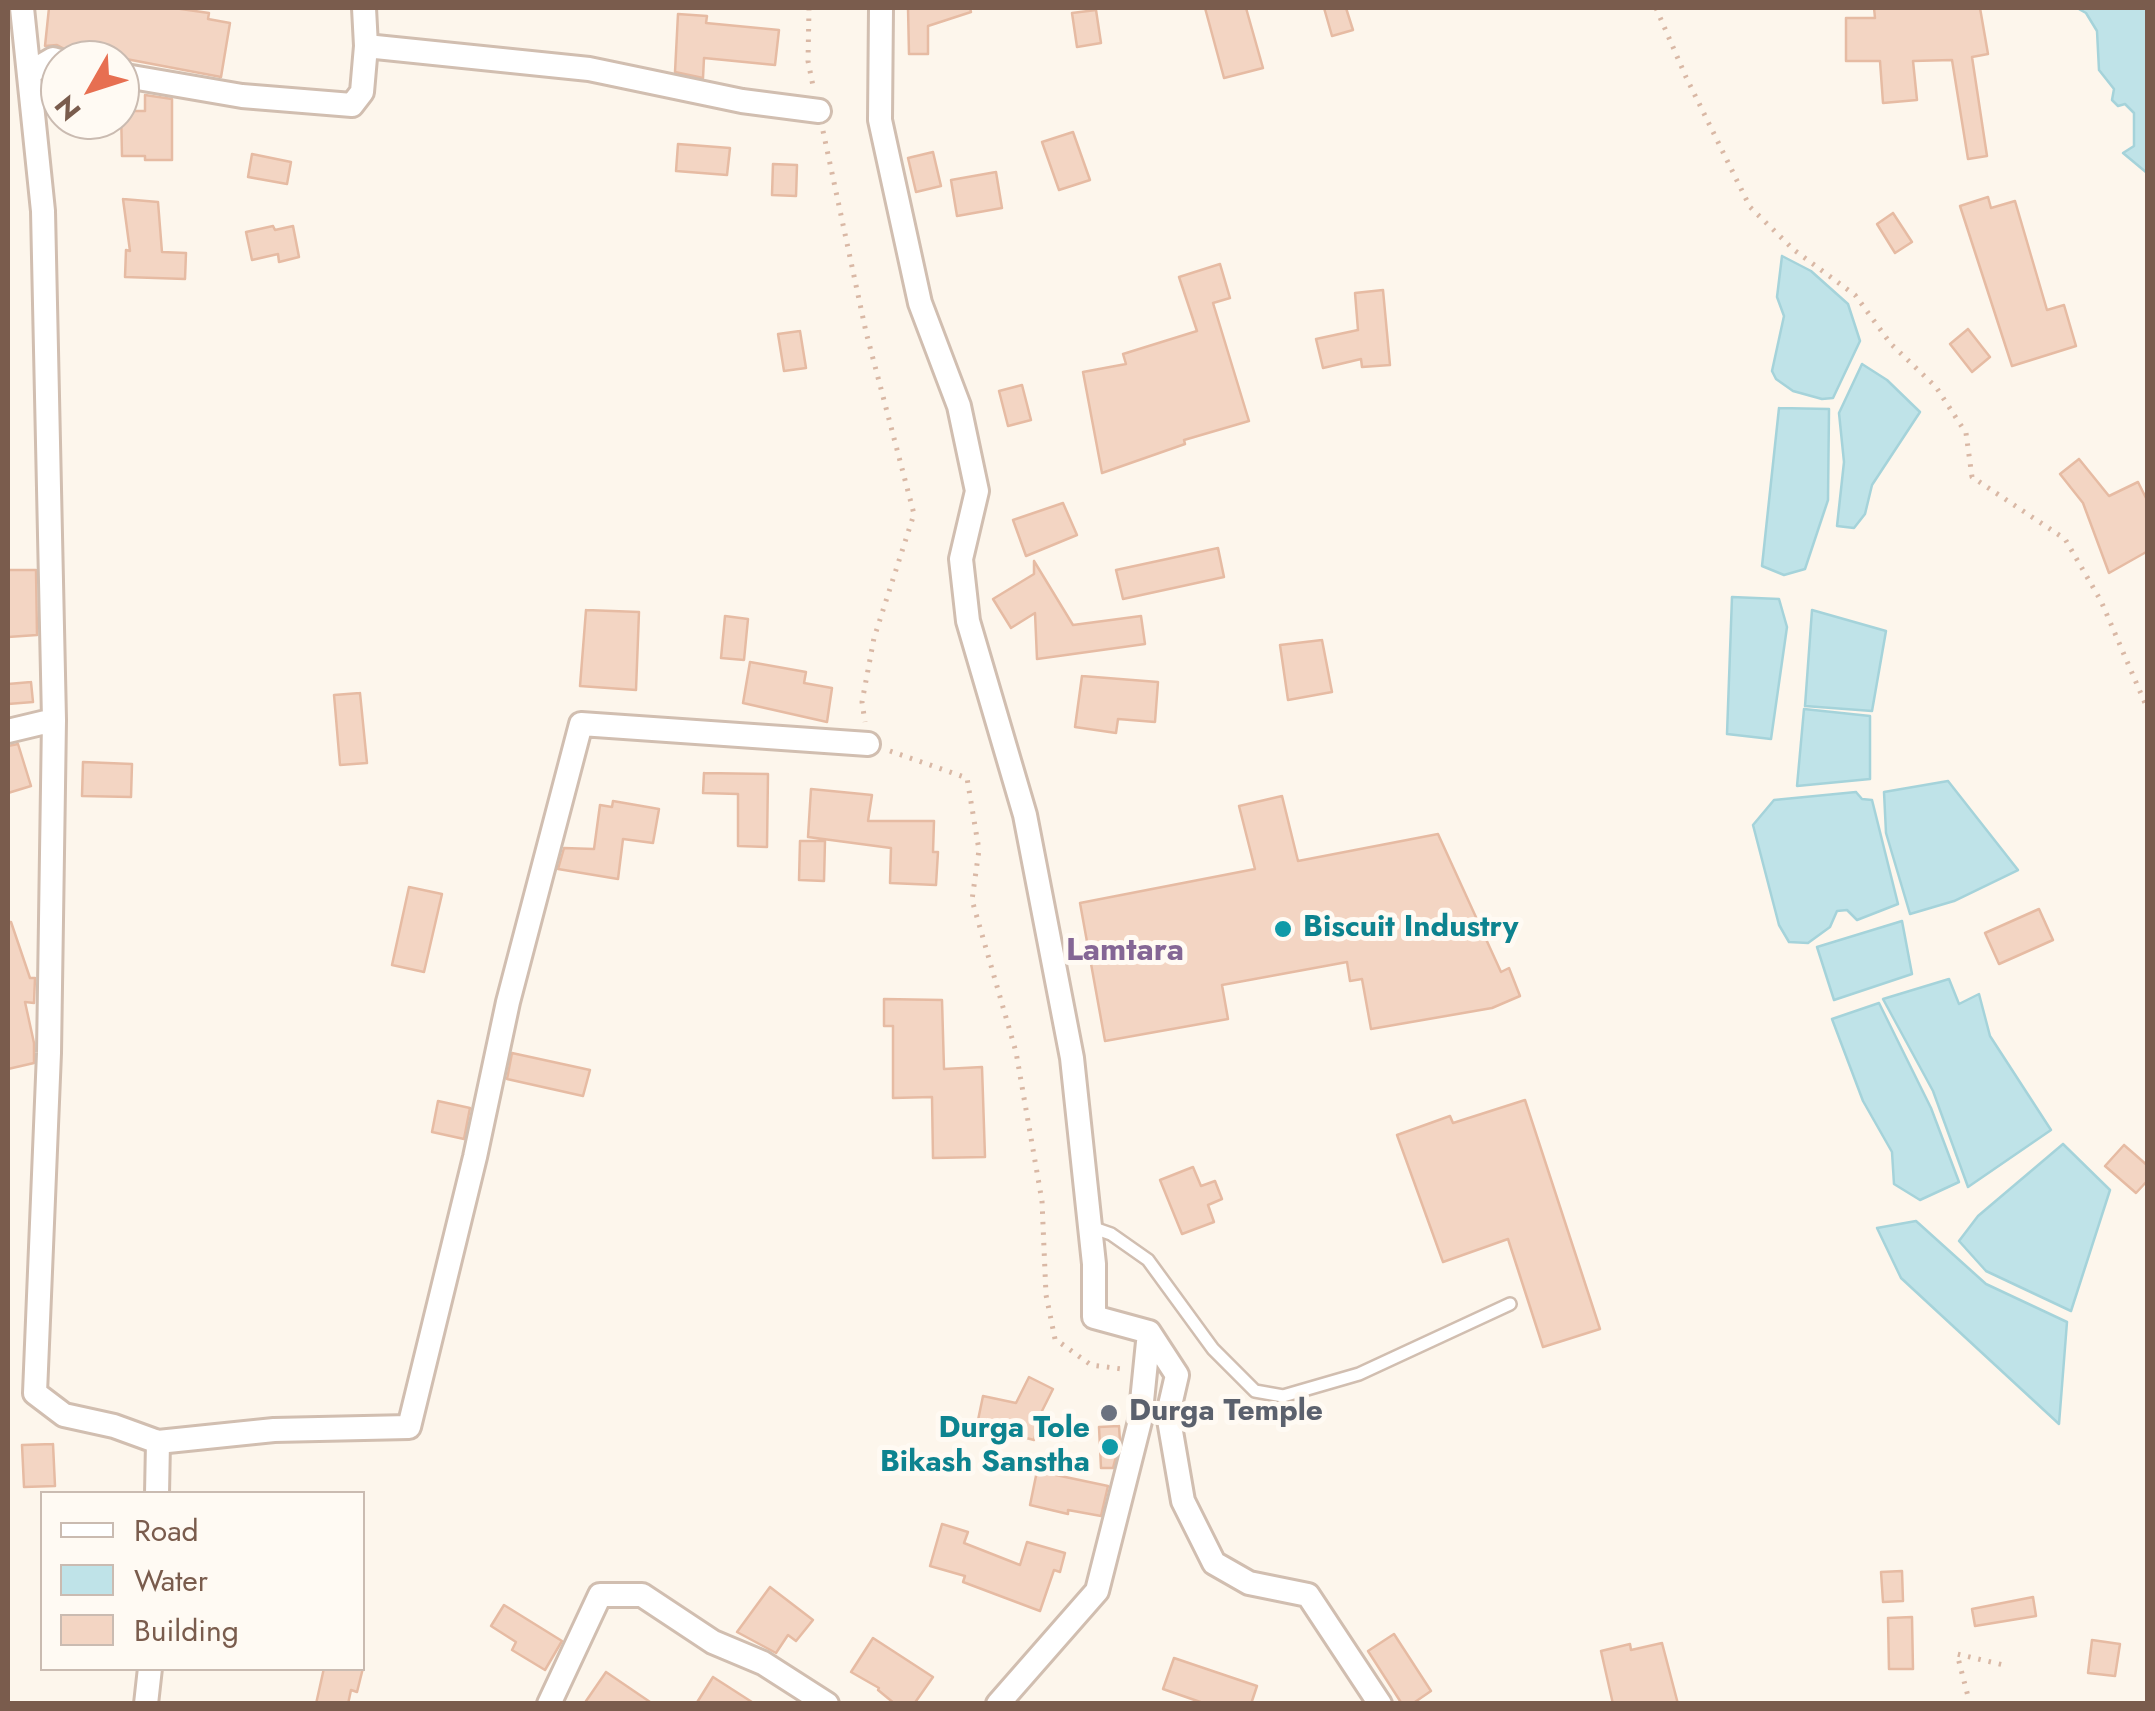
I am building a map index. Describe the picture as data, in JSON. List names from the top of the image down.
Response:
{
  "districts": ["Lamtara"],
  "places": ["Biscuit Industry", "Durga Temple", "Durga Tole Bikash Sanstha"],
  "legend": ["Road", "Water", "Building"],
  "north": "bottom left"
}
